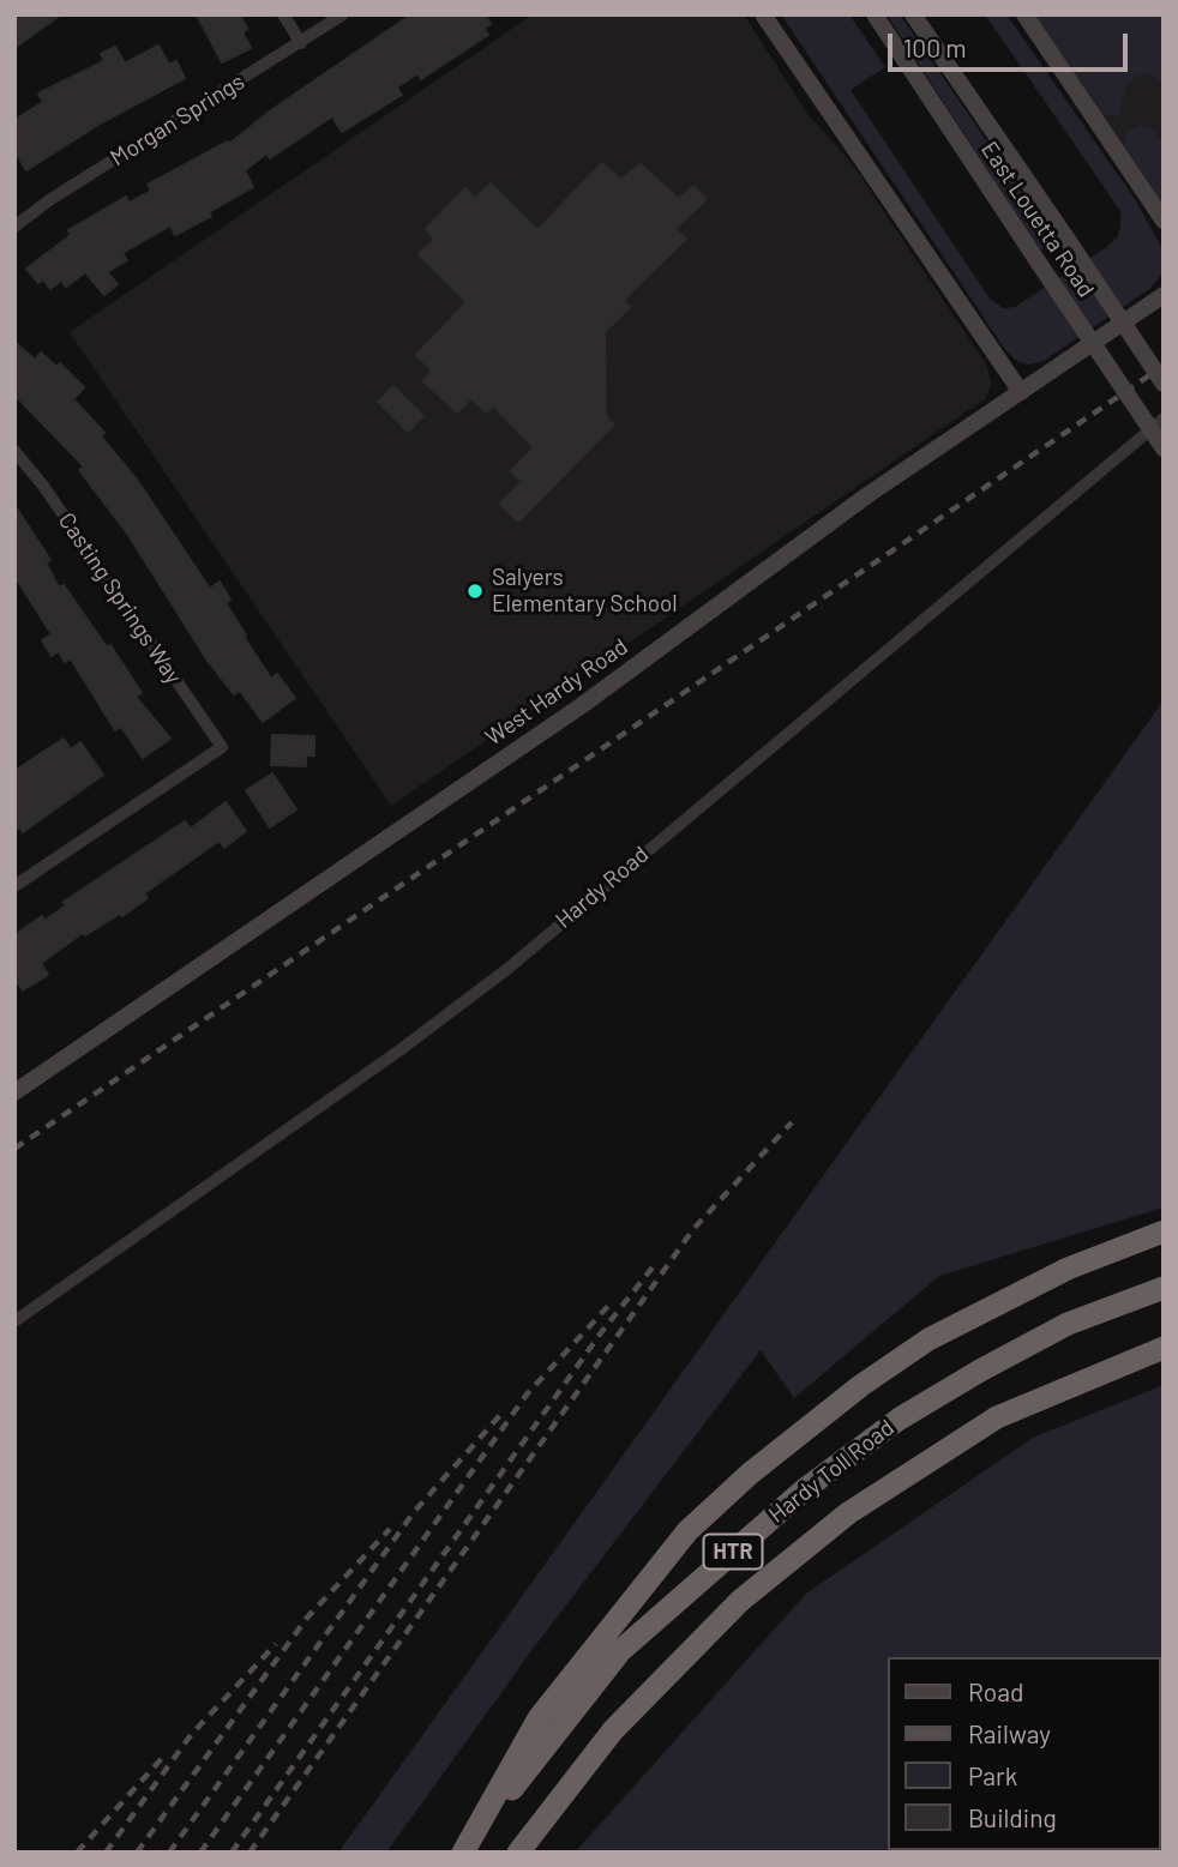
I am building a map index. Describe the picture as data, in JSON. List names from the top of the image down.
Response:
{
  "streets": {
    "highway": ["Hardy Toll Road", "HTR"],
    "main road": ["East Louetta Road", "West Hardy Road"],
    "street": ["Morgan Springs", "Casting Springs Way", "Hardy Road"]
  },
  "places": ["Salyers Elementary School"],
  "legend": [
    "Road",
    "Railway",
    "Park",
    "Building"
  ],
  "scale_bar": "100 m"
}
